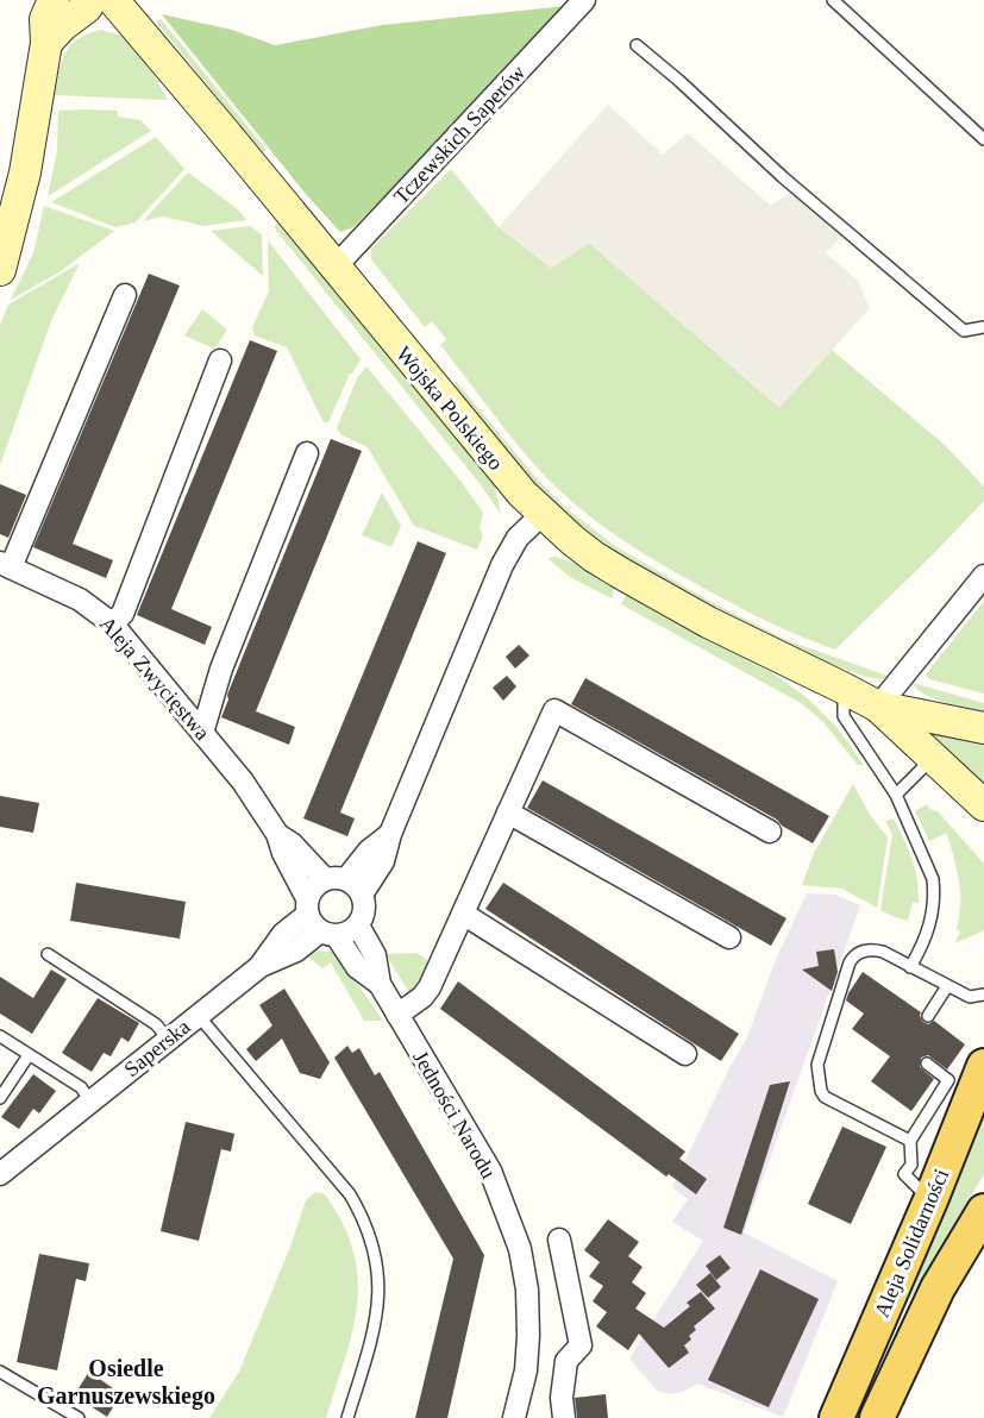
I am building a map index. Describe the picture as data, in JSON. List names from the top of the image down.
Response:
{
  "streets": {
    "main road": ["Aleja Solidarności"],
    "street": [
      "Tczewskich Saperów",
      "Wojska Polskiego",
      "Aleja Zwycięstwa",
      "Saperska",
      "Jedności Narodu"
    ]
  },
  "crossings": [
    ["Tczewskich Saperów", "Wojska Polskiego"],
    ["Aleja Zwycięstwa", "Saperska"],
    ["Aleja Zwycięstwa", "Jedności Narodu"],
    ["Saperska", "Jedności Narodu"]
  ],
  "districts": ["Osiedle Garnuszewskiego"]
}
